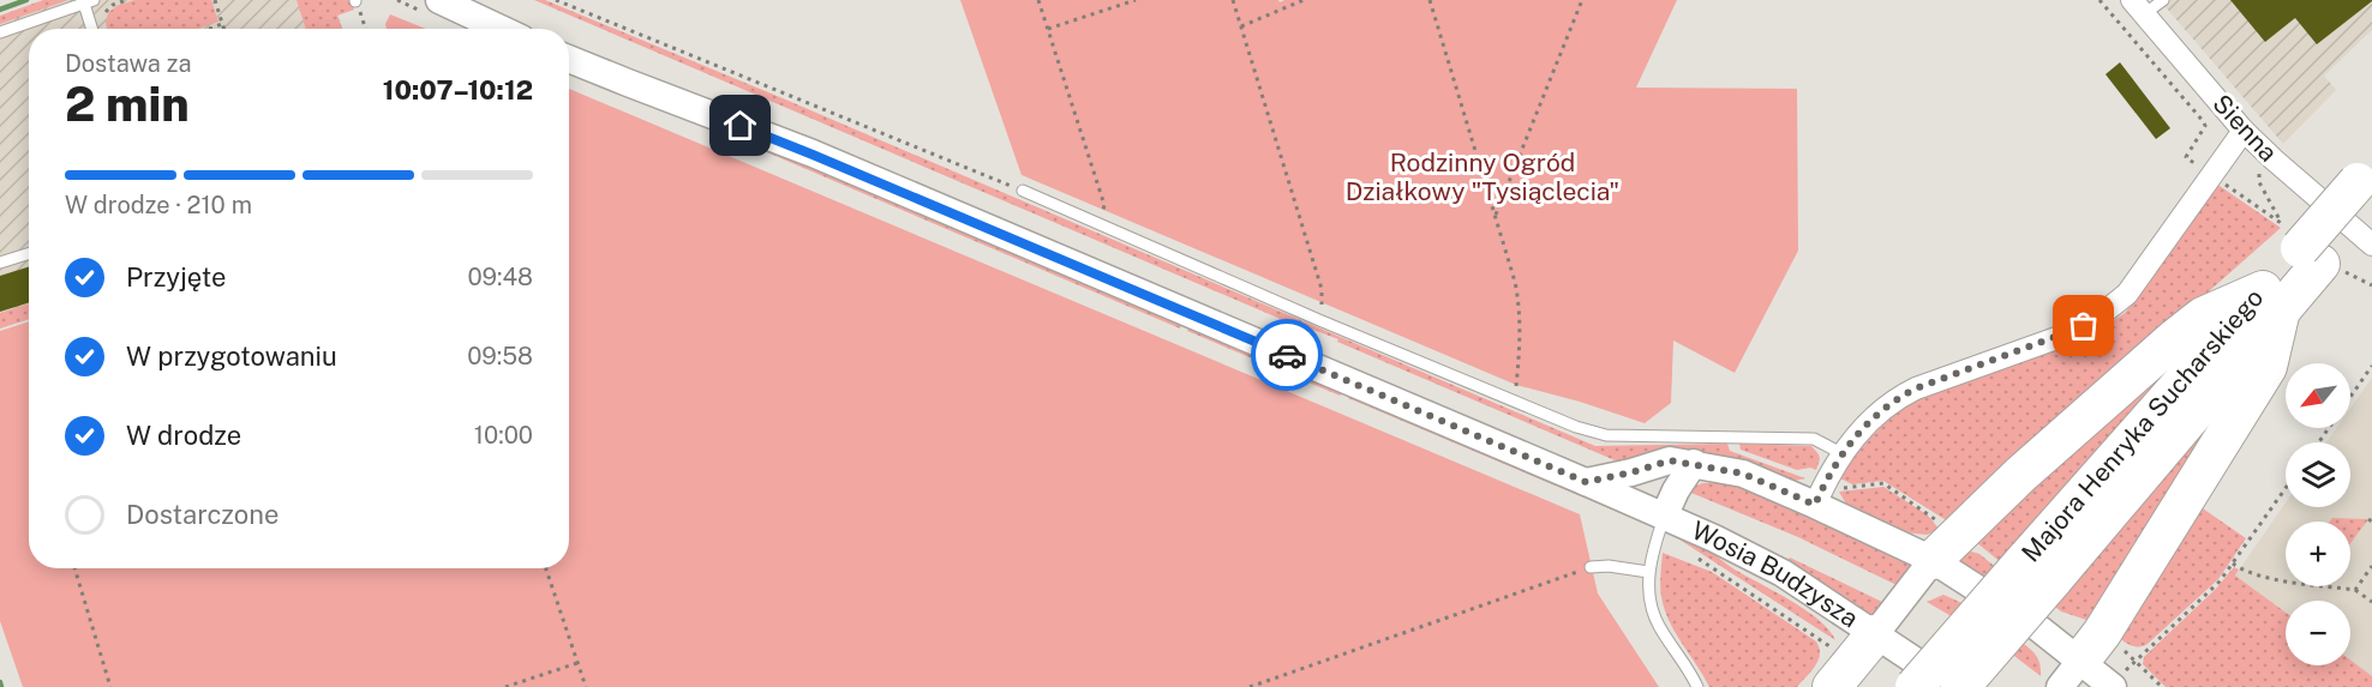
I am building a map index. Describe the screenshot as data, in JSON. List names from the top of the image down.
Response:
{
  "streets": {
    "highway": ["Majora Henryka Sucharskiego"],
    "street": ["Sienna", "Wosia Budzysza"]
  },
  "parks": ["Rodzinny Ogród Działkowy \"Tysiąclecia\""],
  "north": "bottom left",
  "page": {
    "heading": ["2 min", "Dostawa za", "10:07–10:12"],
    "bar": "W drodze · 210 m",
    "list": [
      ["Przyjęte", "09:48"],
      ["W przygotowaniu", "09:58"],
      ["W drodze", "10:00"],
      "Dostarczone"
    ],
    "map_buttons": ["+", "−"]
  }
}
